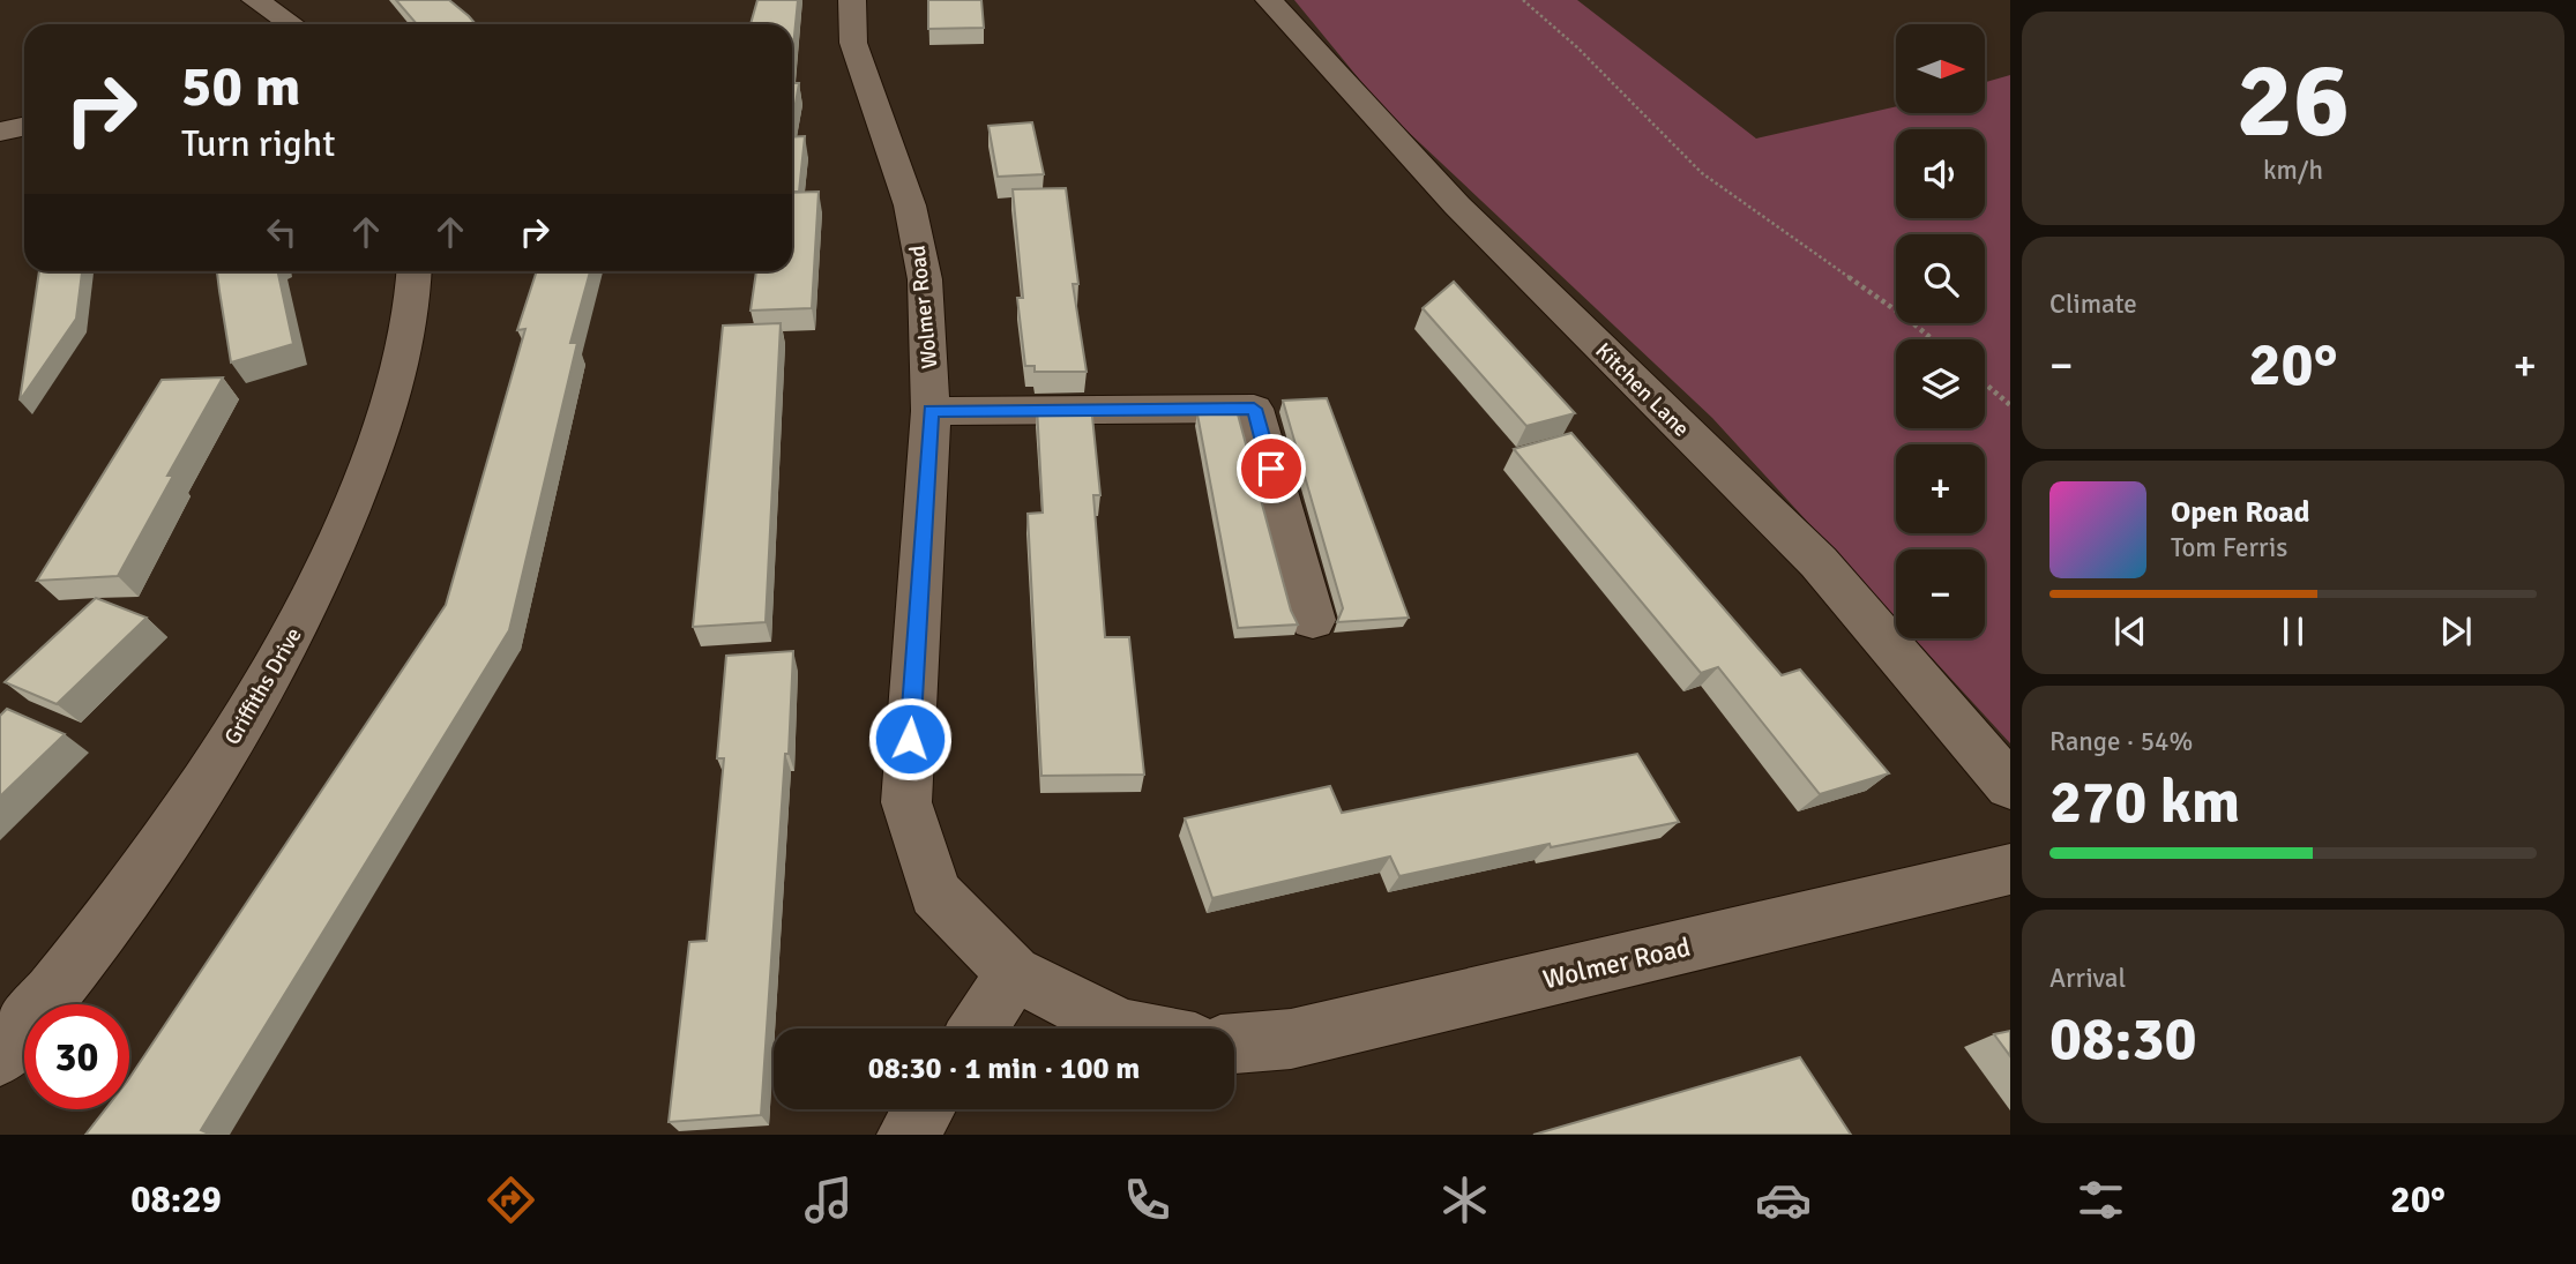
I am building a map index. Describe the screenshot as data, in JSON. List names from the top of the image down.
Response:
{
  "streets": {
    "street": ["Wolmer Road", "Kitchen Lane", "Griffiths Drive"]
  },
  "north": "right",
  "page": {
    "tile": [
      ["26", "km/h"],
      "Climate",
      ["Range · 54%", "270 km"],
      ["Arrival", "08:30"]
    ],
    "map_buttons": ["+", "−"],
    "turn": ["50 m", "Turn right"],
    "heat": ["−", "20°", "+"],
    "song": ["Open Road", "Tom Ferris"],
    "limit": "30",
    "trip": "08:30 · 1 min · 100 m",
    "tabs": ["08:29", "20°"]
  }
}
